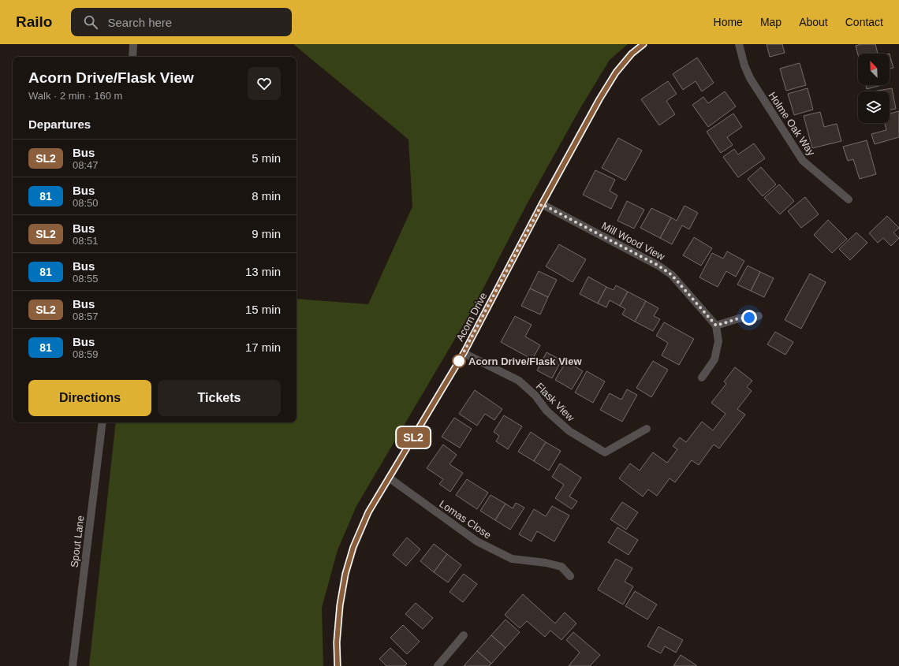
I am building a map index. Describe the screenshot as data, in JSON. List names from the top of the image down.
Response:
{
  "streets": {
    "street": [
      "Holme Oak Way",
      "Mill Wood View",
      "Acorn Drive",
      "Flask View",
      "Lomas Close",
      "Spout Lane"
    ]
  },
  "crossings": [
    ["Mill Wood View", "Acorn Drive"],
    ["Acorn Drive", "Flask View"],
    ["Acorn Drive", "Lomas Close"]
  ],
  "places": ["Acorn Drive/Flask View"],
  "lines": ["bus line SL2"],
  "north": "top left",
  "page": {
    "header": "Railo",
    "search": "Search here",
    "nav": [
      "Home",
      "Map",
      "About",
      "Contact"
    ],
    "on_map": "SL2",
    "heading": [
      ["Acorn Drive/Flask View", "Walk · 2 min · 160 m"],
      "Departures"
    ],
    "list": [
      {
        "mark": "SL2",
        "name": "Bus",
        "note": "08:47",
        "value": "5 min"
      },
      {
        "mark": "81",
        "name": "Bus",
        "note": "08:50",
        "value": "8 min"
      },
      {
        "mark": "SL2",
        "name": "Bus",
        "note": "08:51",
        "value": "9 min"
      },
      {
        "mark": "81",
        "name": "Bus",
        "note": "08:55",
        "value": "13 min"
      },
      {
        "mark": "SL2",
        "name": "Bus",
        "note": "08:57",
        "value": "15 min"
      },
      {
        "mark": "81",
        "name": "Bus",
        "note": "08:59",
        "value": "17 min"
      }
    ],
    "buttons": ["Directions", "Tickets"]
  }
}
